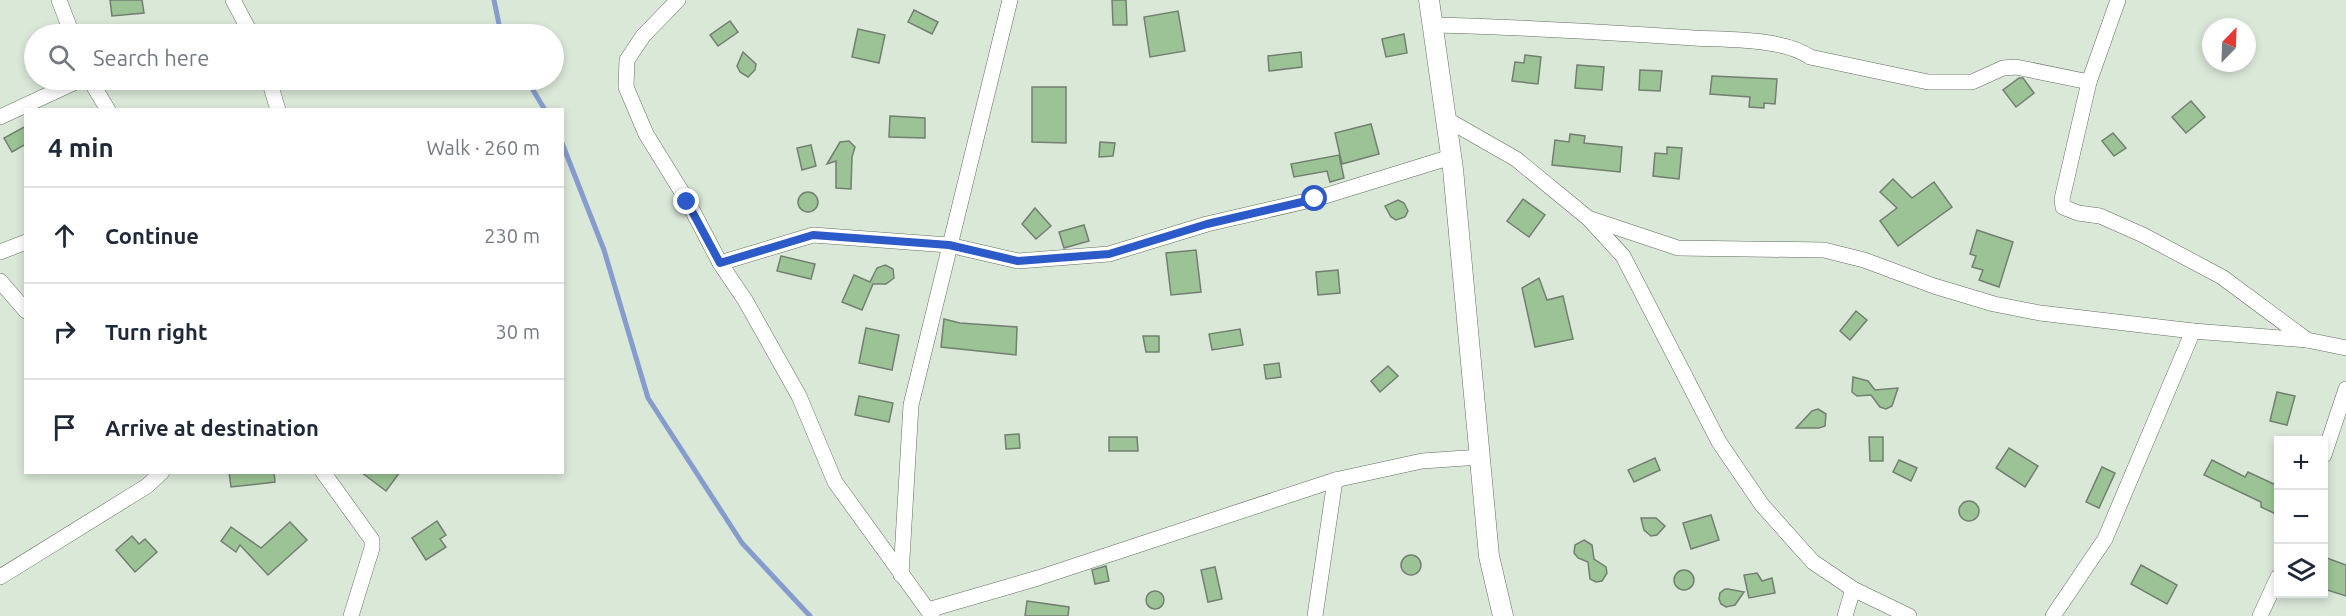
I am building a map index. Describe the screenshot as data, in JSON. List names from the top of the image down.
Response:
{
  "north": "top right",
  "page": {
    "search": "Search here",
    "heading": ["4 min", "Walk · 260 m"],
    "list": [
      ["Continue", "230 m"],
      ["Turn right", "30 m"],
      "Arrive at destination"
    ],
    "map_buttons": ["+", "−"]
  }
}
